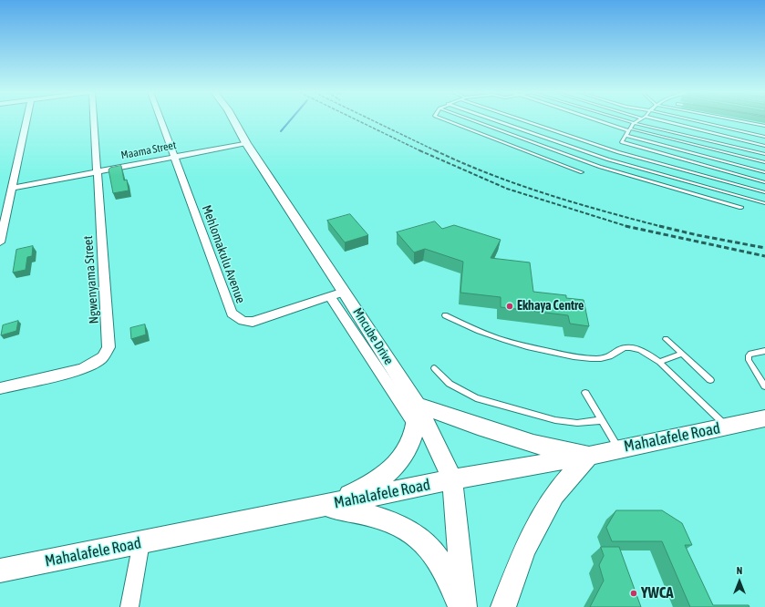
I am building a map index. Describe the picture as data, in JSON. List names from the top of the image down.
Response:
{
  "streets": {
    "main road": ["Mncube Drive", "Mahalafele Road"],
    "street": ["Maama Street", "Mehlomakulu Avenue", "Ngwenyama Street"]
  },
  "crossings": [
    ["Maama Street", "Mehlomakulu Avenue"],
    ["Maama Street", "Ngwenyama Street"],
    ["Maama Street", "Mncube Drive"],
    ["Mehlomakulu Avenue", "Mncube Drive"],
    ["Mncube Drive", "Mahalafele Road"]
  ],
  "places": ["Ekhaya Centre", "YWCA"],
  "north": "top"
}
